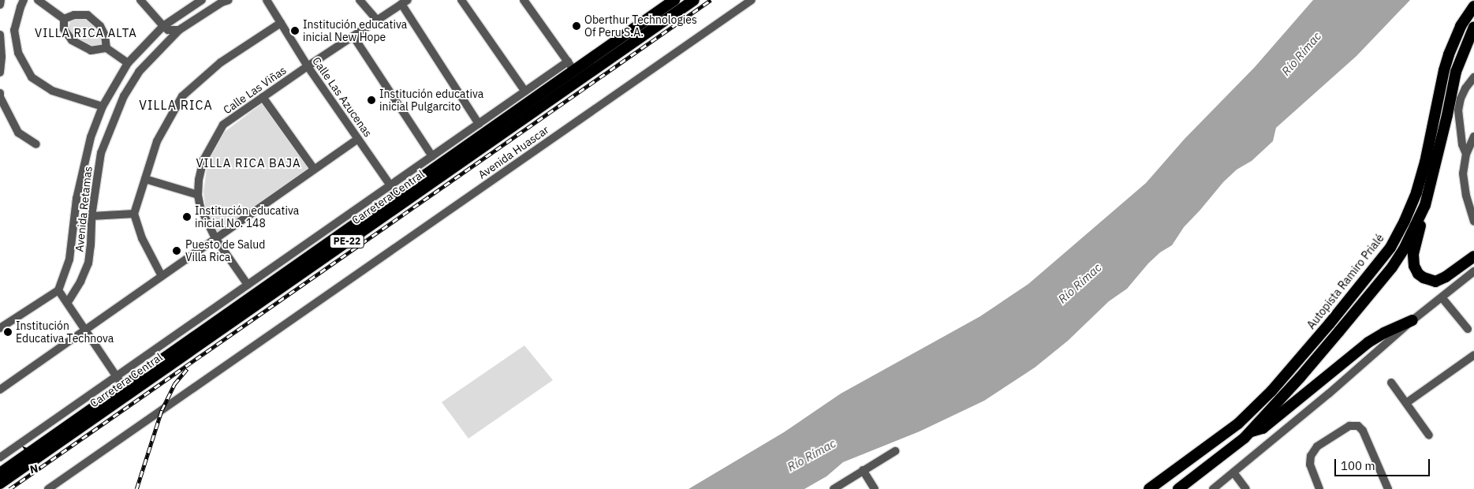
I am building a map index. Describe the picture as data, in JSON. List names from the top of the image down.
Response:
{
  "streets": {
    "highway": ["Carretera Central", "PE-22", "Autopista Ramiro Prialé"],
    "street": [
      "Calle Las Viñas",
      "Calle Las Azucenas",
      "Avenida Huascar",
      "Avenida Retamas"
    ]
  },
  "crossings": [
    ["Calle Las Viñas", "Calle Las Azucenas"]
  ],
  "districts": ["VILLA RICA ALTA", "VILLA RICA", "VILLA RICA BAJA"],
  "water": ["Río Rímac"],
  "places": [
    "Oberthur Technologies Of Peru S.A.",
    "Institución educativa inicial New Hope",
    "Institución educativa inicial Pulgarcito",
    "Institución educativa inicial No. 148",
    "Puesto de Salud Villa Rica",
    "Institución Educativa Technova"
  ],
  "scale_bar": "100 m",
  "north": "bottom"
}
